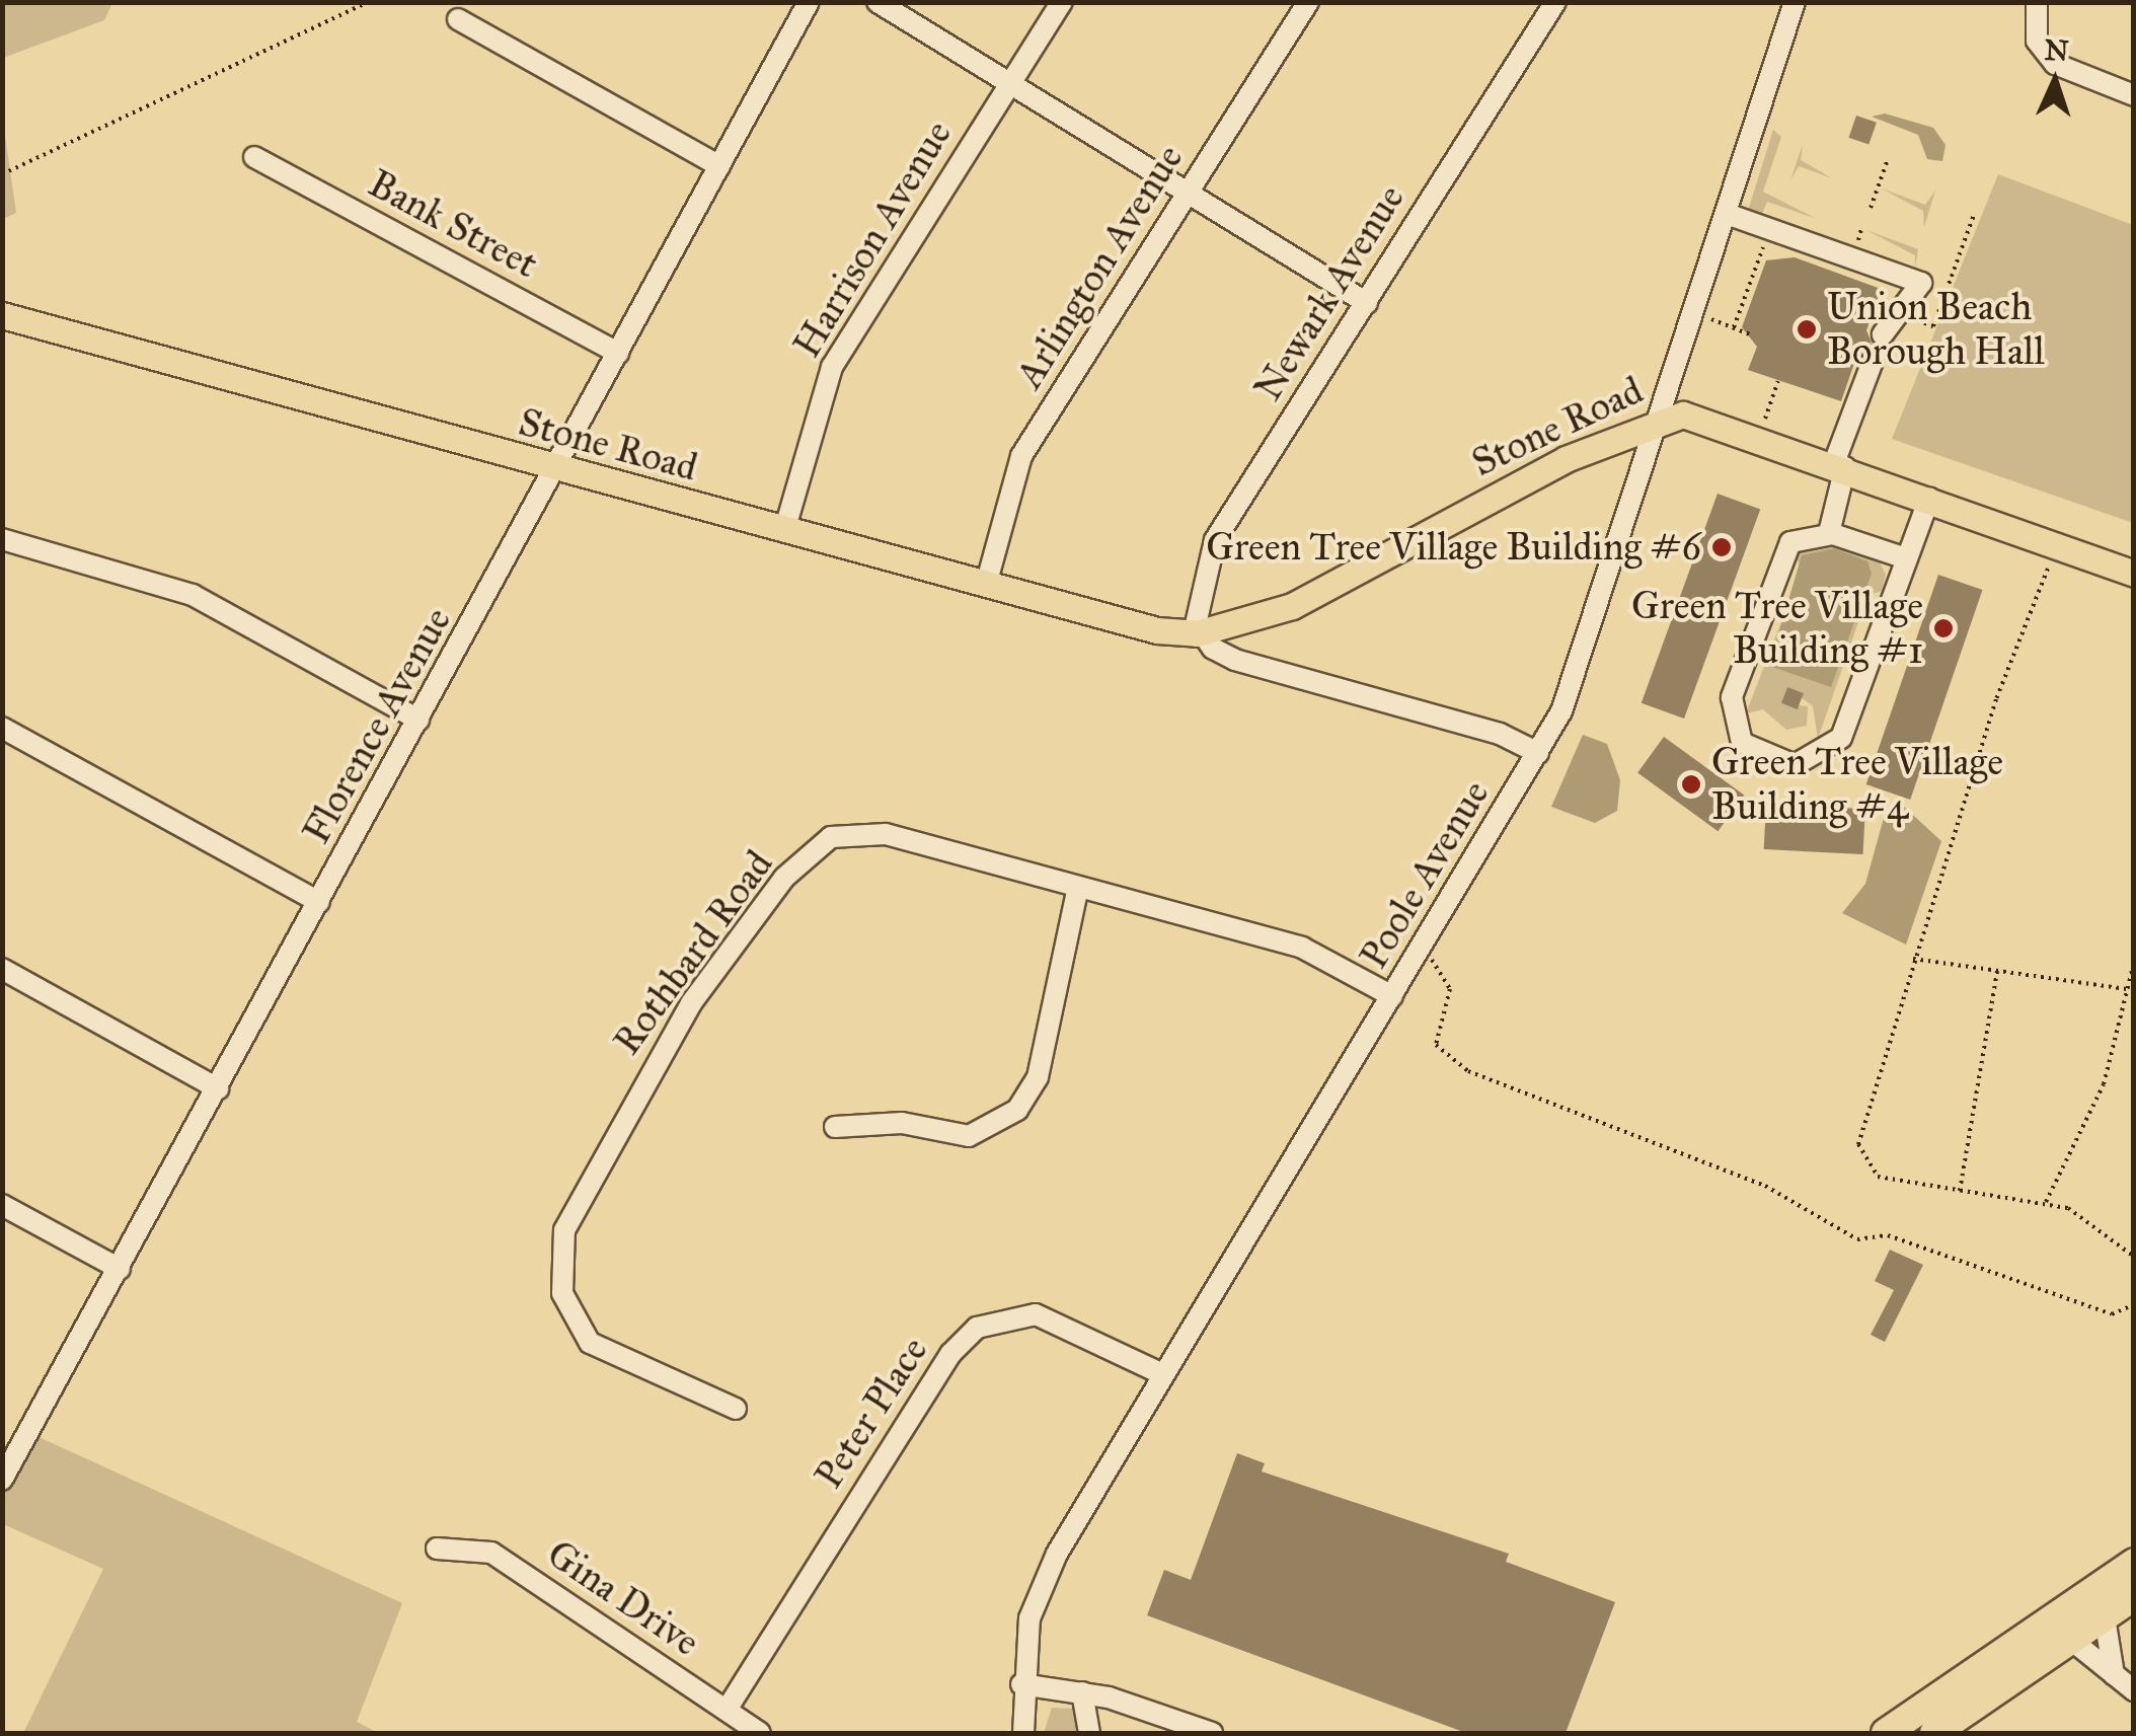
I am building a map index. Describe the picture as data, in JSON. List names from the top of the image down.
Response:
{
  "streets": {
    "main road": ["Stone Road"],
    "street": [
      "Bank Street",
      "Harrison Avenue",
      "Arlington Avenue",
      "Newark Avenue",
      "Florence Avenue",
      "Poole Avenue",
      "Rothbard Road",
      "Peter Place",
      "Gina Drive"
    ]
  },
  "crossings": [
    ["Bank Street", "Florence Avenue"],
    ["Harrison Avenue", "Stone Road"],
    ["Arlington Avenue", "Stone Road"],
    ["Newark Avenue", "Stone Road"],
    ["Stone Road", "Florence Avenue"],
    ["Stone Road", "Poole Avenue"],
    ["Poole Avenue", "Rothbard Road"],
    ["Poole Avenue", "Peter Place"],
    ["Peter Place", "Gina Drive"]
  ],
  "places": [
    "Union Beach Borough Hall",
    "Green Tree Village Building #6",
    "Green Tree Village Building #1",
    "Green Tree Village Building #4"
  ],
  "north": "top"
}
